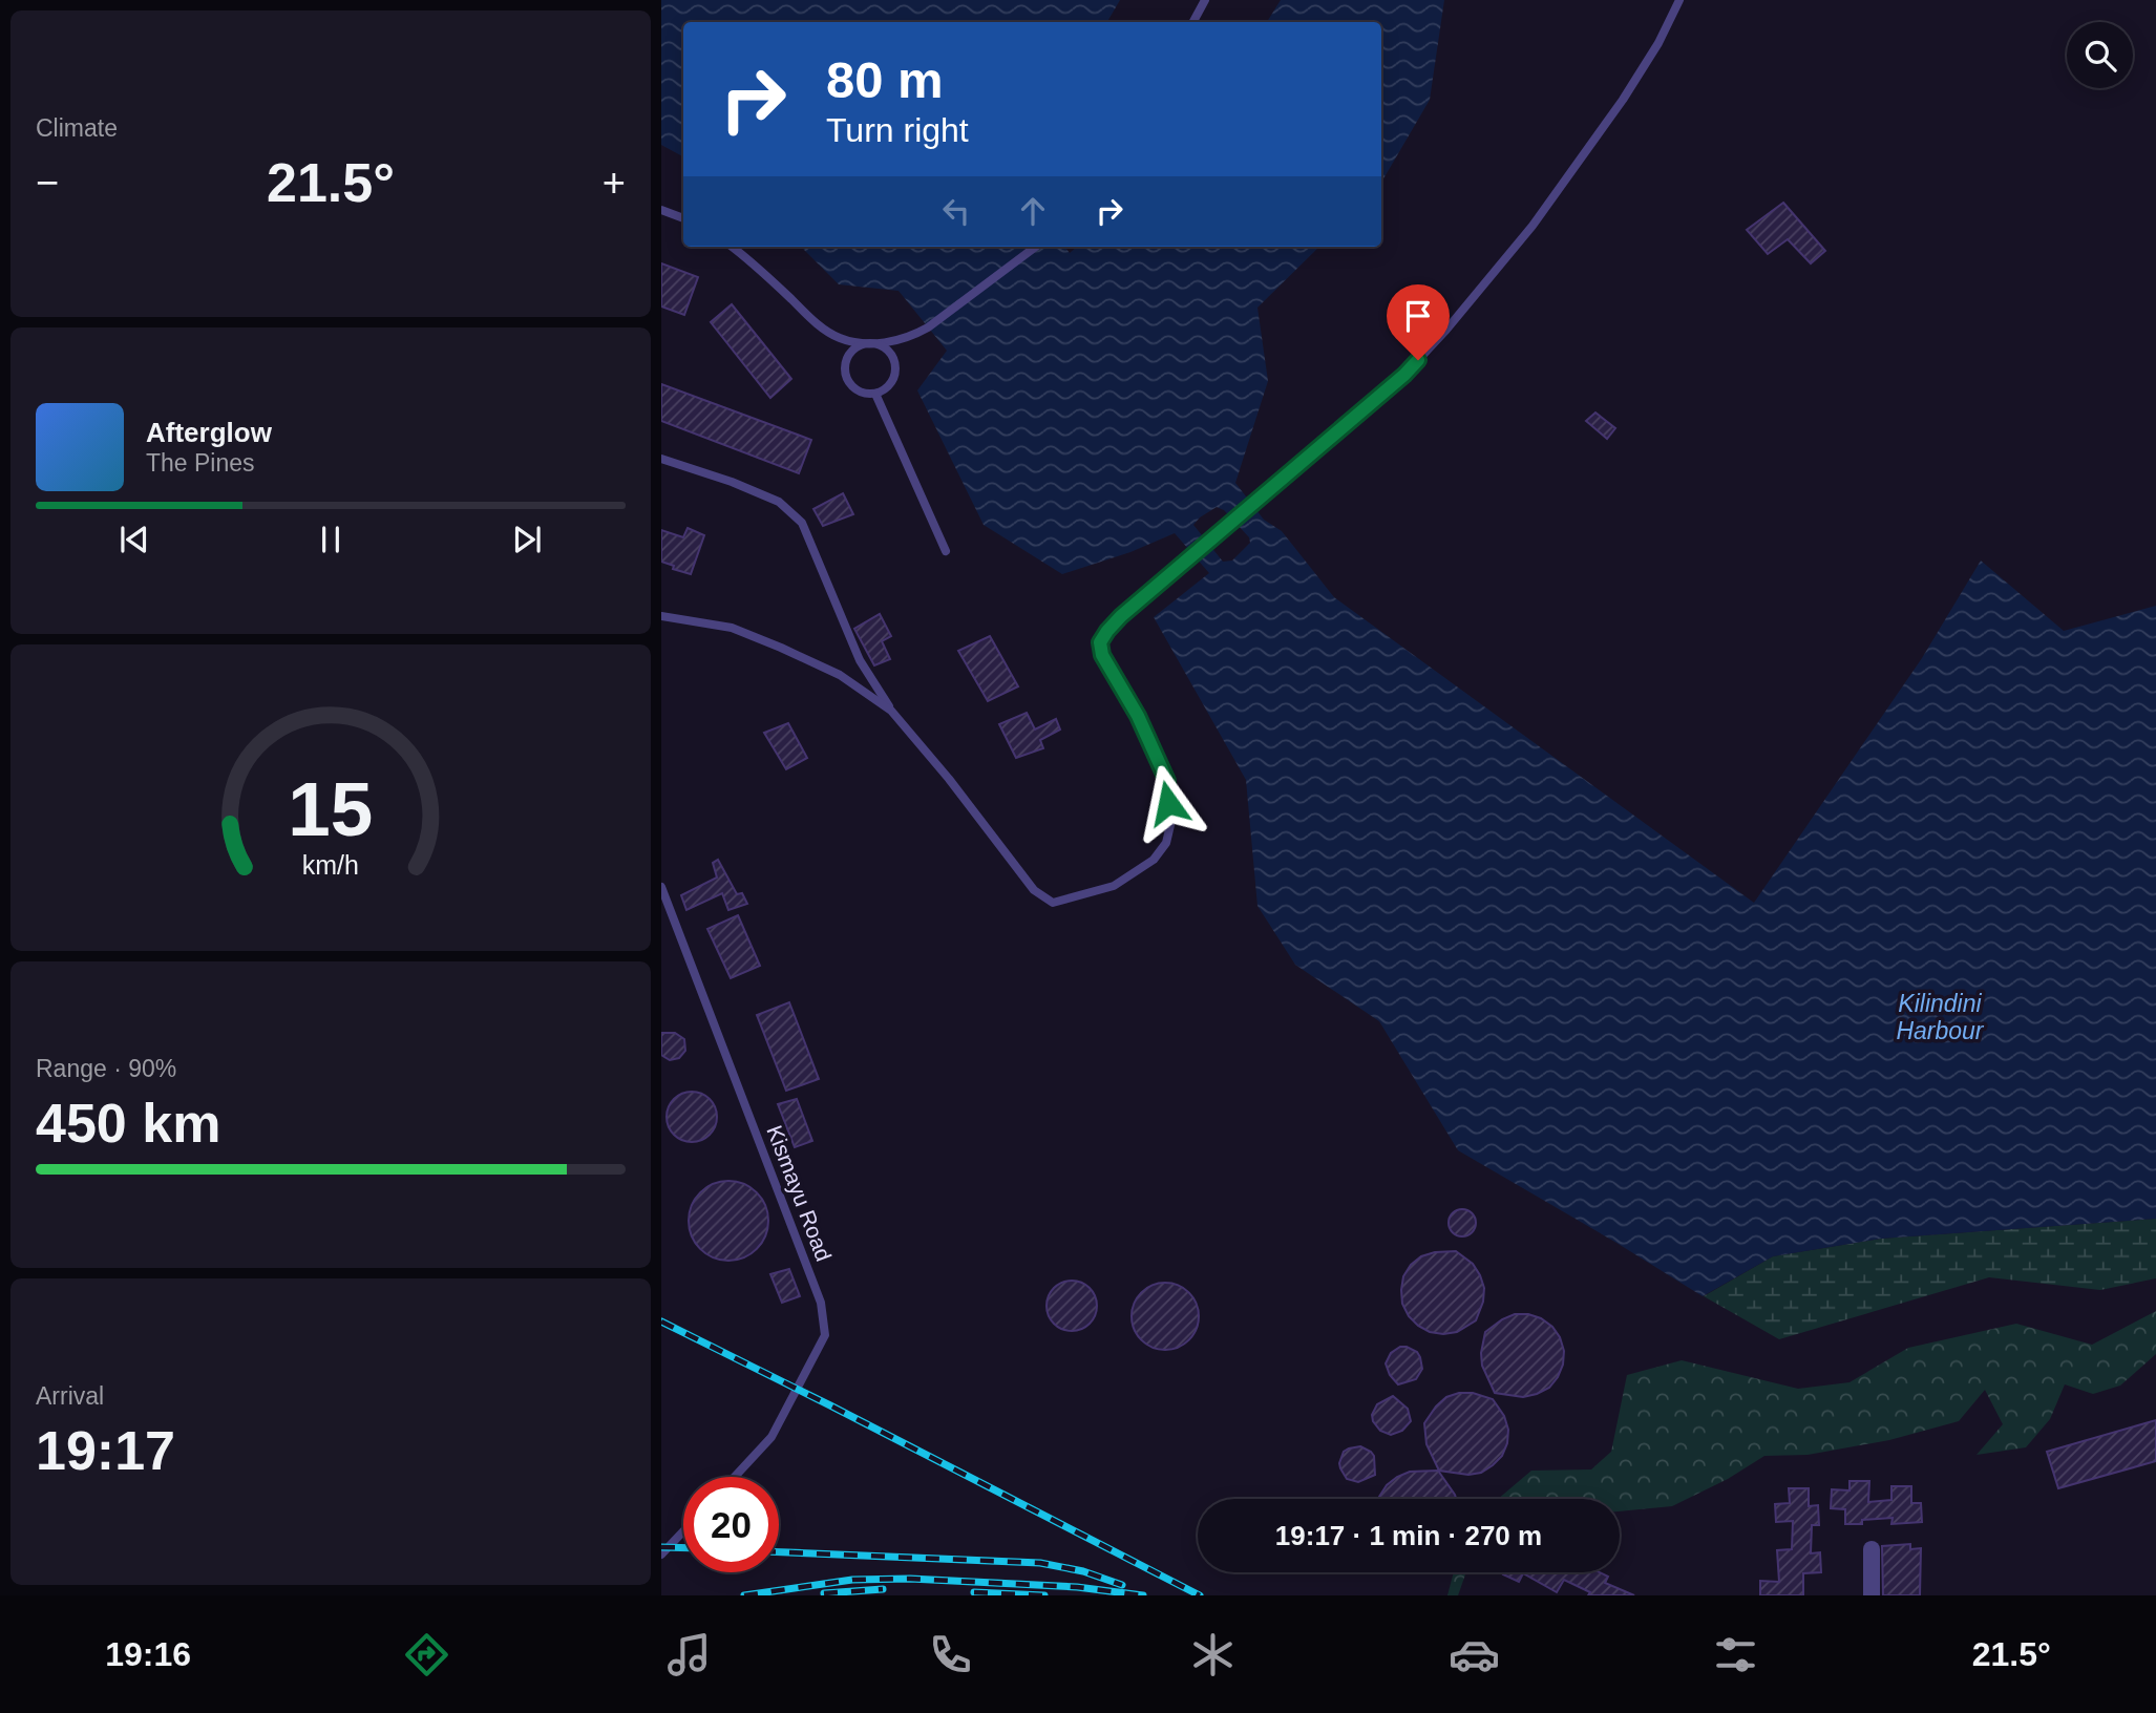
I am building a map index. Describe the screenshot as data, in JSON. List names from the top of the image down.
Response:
{
  "streets": {
    "lane": ["Kismayu Road"]
  },
  "water": ["Kilindini Harbour"],
  "page": {
    "tile": [
      "Climate",
      ["Range · 90%", "450 km"],
      ["Arrival", "19:17"]
    ],
    "turn": ["80 m", "Turn right"],
    "heat": ["−", "21.5°", "+"],
    "song": ["Afterglow", "The Pines"],
    "limit": "20",
    "trip": "19:17 · 1 min · 270 m",
    "tabs": ["19:16", "21.5°"],
    "gauge": ["15", "km/h"]
  }
}
